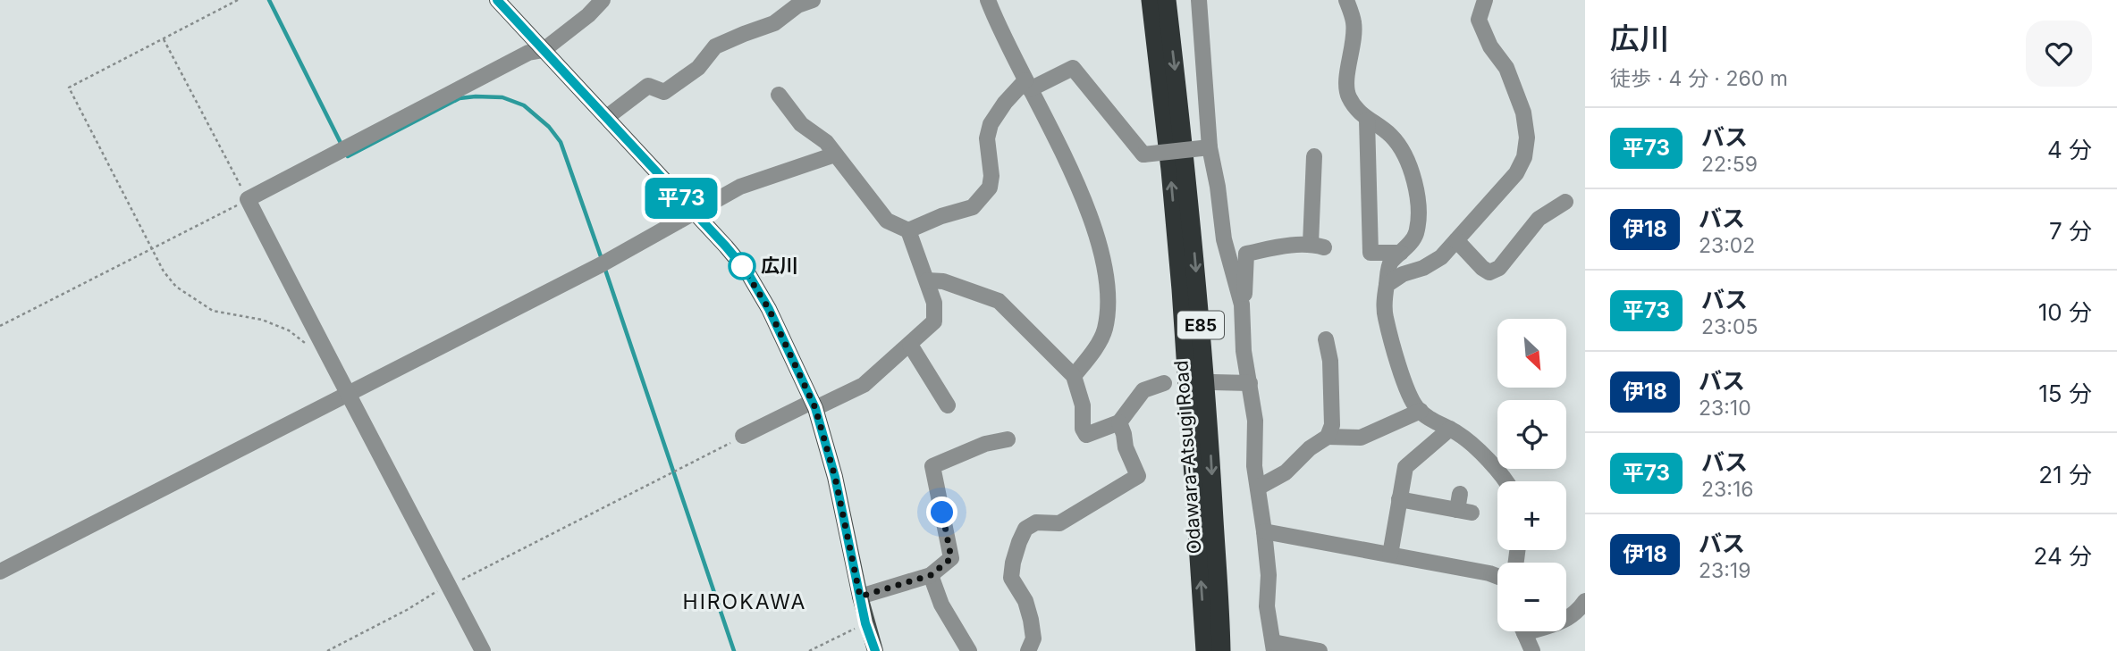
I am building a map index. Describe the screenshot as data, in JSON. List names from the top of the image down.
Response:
{
  "streets": {
    "highway": ["E85", "Odawara-Atsugi Road"]
  },
  "districts": ["HIROKAWA"],
  "places": ["広川"],
  "lines": ["bus line 平73"],
  "north": "bottom right",
  "page": {
    "on_map": "平73",
    "heading": ["広川", "徒歩 · 4 分 · 260 m"],
    "list": [
      {
        "mark": "平73",
        "name": "バス",
        "note": "22:59",
        "value": "4 分"
      },
      {
        "mark": "伊18",
        "name": "バス",
        "note": "23:02",
        "value": "7 分"
      },
      {
        "mark": "平73",
        "name": "バス",
        "note": "23:05",
        "value": "10 分"
      },
      {
        "mark": "伊18",
        "name": "バス",
        "note": "23:10",
        "value": "15 分"
      },
      {
        "mark": "平73",
        "name": "バス",
        "note": "23:16",
        "value": "21 分"
      },
      {
        "mark": "伊18",
        "name": "バス",
        "note": "23:19",
        "value": "24 分"
      }
    ],
    "map_buttons": ["+", "−"]
  }
}
